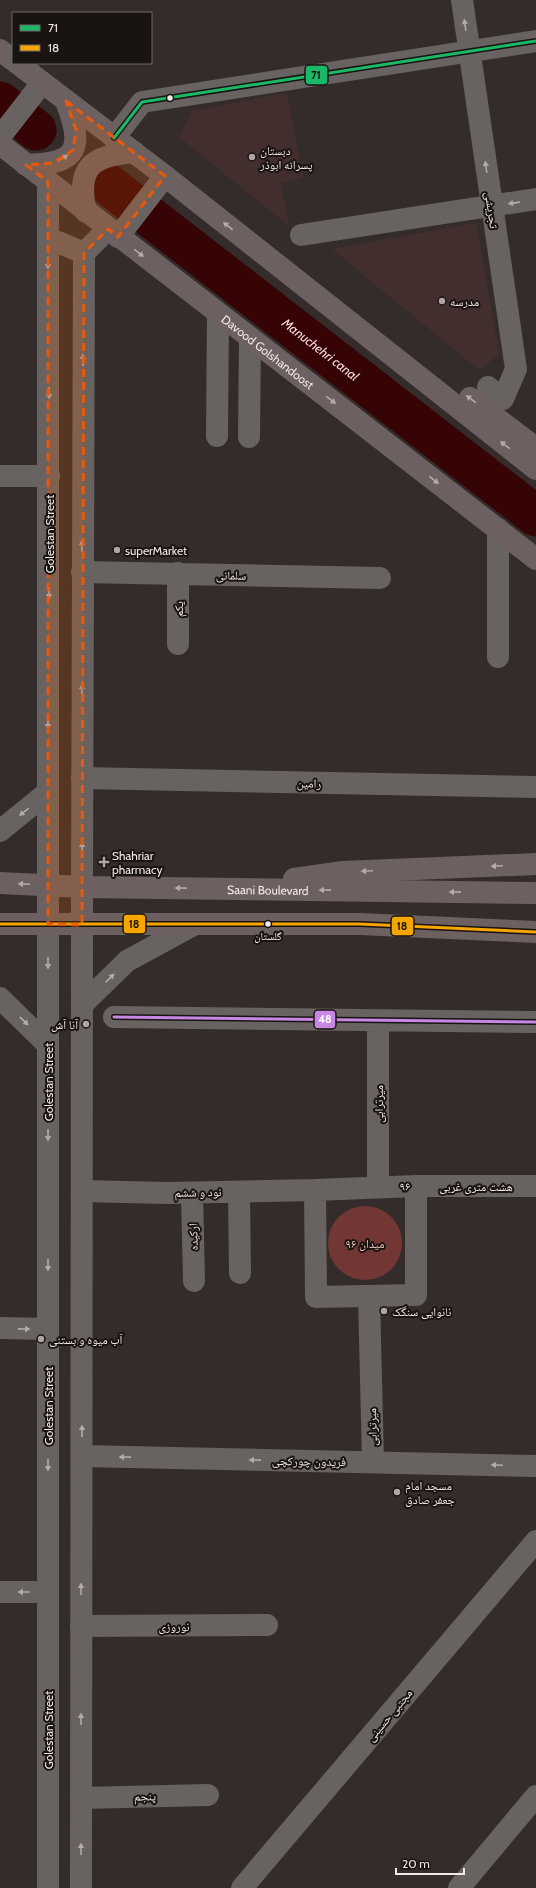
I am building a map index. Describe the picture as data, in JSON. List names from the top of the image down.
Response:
{
  "streets": {
    "main road": ["Davood Golshandoost", "Saani Boulevard"],
    "street": [
      "تجریشی",
      "Golestan Street",
      "سلمانی",
      "یکم",
      "رامین",
      "میرترابی",
      "۹۶",
      "هشت متری غربی",
      "نود و ششم",
      "ارکیده",
      "فریدون چورکچی",
      "نوروزی",
      "مجتبی حسینی",
      "پنجم"
    ]
  },
  "crossings": [
    ["Davood Golshandoost", "Golestan Street"],
    ["Golestan Street", "Saani Boulevard"],
    ["سلمانی", "یکم"],
    ["میرترابی", "۹۶"],
    ["میرترابی", "فریدون چورکچی"],
    ["۹۶", "هشت متری غربی"],
    ["۹۶", "نود و ششم"],
    ["نود و ششم", "ارکیده"]
  ],
  "one_way": ["تجریشی", "فریدون چورکچی"],
  "water": ["Manuchehri canal"],
  "parks": ["میدان ۹۶"],
  "places": {
    "other": [
      "دبستان پسرانه ابوذر",
      "مدرسه",
      "superMarket",
      "گلستان",
      "آنا آش",
      "نانوایی سنگک",
      "آب میوه و بستنی",
      "مسجد امام جعفر صادق"
    ],
    "health": ["Shahriar pharmacy"]
  },
  "lines": ["transit line 71", "transit line 18", "transit line 48"],
  "legend": ["71", "18"],
  "scale_bar": "20 m"
}
